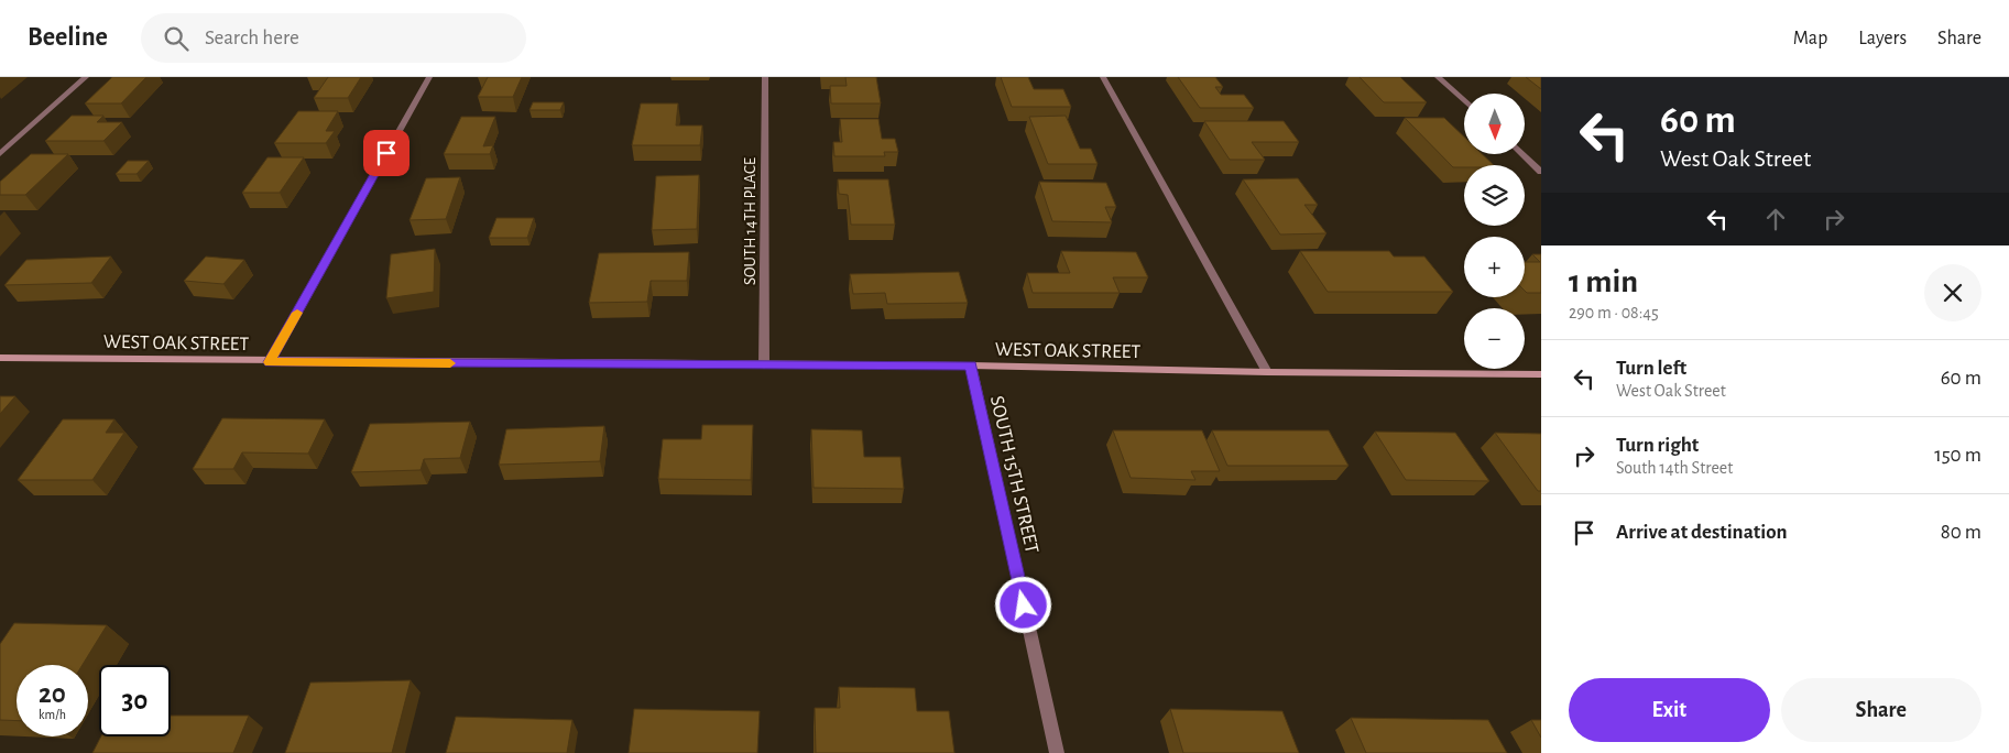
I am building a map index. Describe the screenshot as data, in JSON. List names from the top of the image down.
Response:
{
  "streets": {
    "street": ["SOUTH 14TH PLACE", "WEST OAK STREET", "SOUTH 15TH STREET"]
  },
  "crossings": [
    ["SOUTH 14TH PLACE", "WEST OAK STREET"],
    ["WEST OAK STREET", "SOUTH 15TH STREET"]
  ],
  "north": "bottom",
  "page": {
    "header": "Beeline",
    "search": "Search here",
    "nav": ["Map", "Layers", "Share"],
    "turn": ["60 m", "West Oak Street"],
    "map_buttons": ["+", "−"],
    "heading": ["1 min", "290 m · 08:45"],
    "list": [
      {
        "name": "Turn left",
        "note": "West Oak Street",
        "value": "60 m"
      },
      {
        "name": "Turn right",
        "note": "South 14th Street",
        "value": "150 m"
      },
      {
        "name": "Arrive at destination",
        "value": "80 m"
      }
    ],
    "speed": "20 km/h",
    "limit": "30",
    "buttons": ["Exit", "Share"]
  }
}
